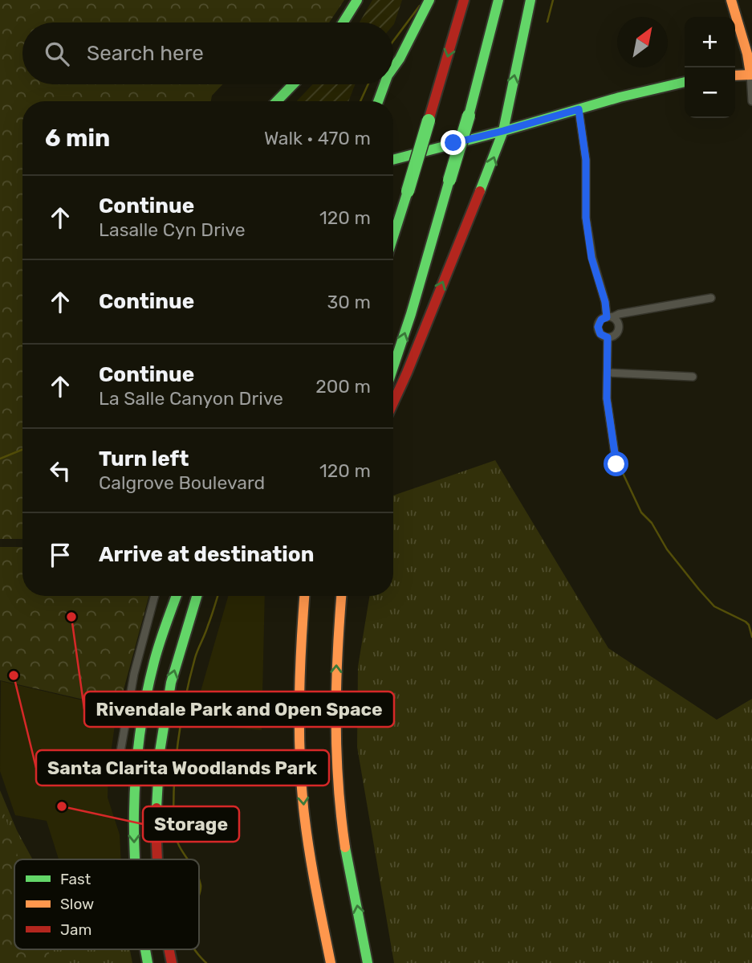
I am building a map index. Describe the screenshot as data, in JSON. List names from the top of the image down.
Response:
{
  "places": ["Rivendale Park and Open Space", "Santa Clarita Woodlands Park", "Storage"],
  "legend": ["Fast", "Slow", "Jam"],
  "north": "top right",
  "page": {
    "map_buttons": ["+", "−"],
    "search": "Search here",
    "heading": ["6 min", "Walk · 470 m"],
    "list": [
      ["Continue", "Lasalle Cyn Drive", "120 m"],
      ["Continue", "30 m"],
      ["Continue", "La Salle Canyon Drive", "200 m"],
      ["Turn left", "Calgrove Boulevard", "120 m"],
      "Arrive at destination"
    ]
  }
}
